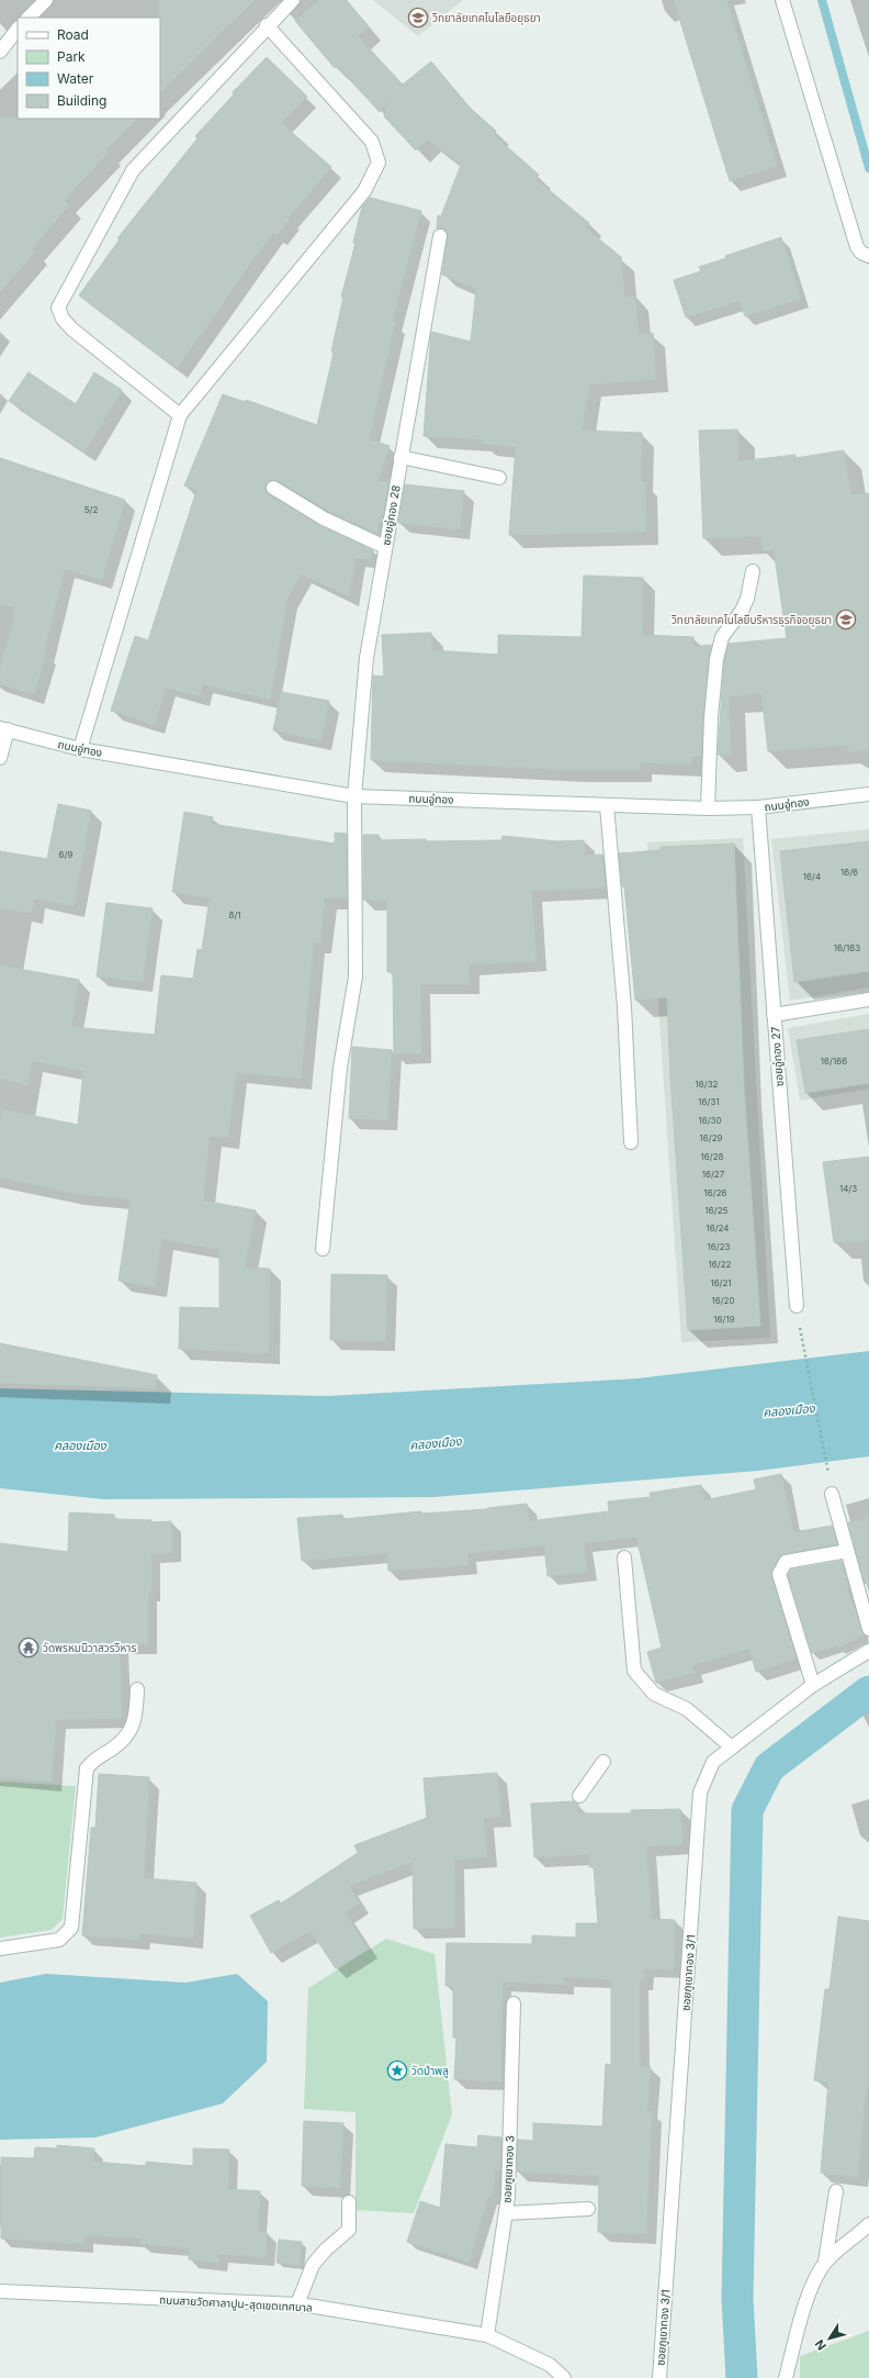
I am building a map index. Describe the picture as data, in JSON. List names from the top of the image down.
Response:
{
  "streets": {
    "street": [
      "ซอยอู่ทอง 28",
      "ถนนอู่ทอง",
      "ซอยอู่ทอง 27",
      "ซอยภูเขาทอง 3/1",
      "ซอยภูเขาทอง 3",
      "ถนนสายวัดศาลาปูน-สุดเขตเทศบาล"
    ]
  },
  "crossings": [
    ["ซอยอู่ทอง 28", "ถนนอู่ทอง"],
    ["ถนนอู่ทอง", "ซอยอู่ทอง 27"],
    ["ซอยภูเขาทอง 3", "ถนนสายวัดศาลาปูน-สุดเขตเทศบาล"]
  ],
  "water": ["คลองเมือง"],
  "places": {
    "school or university": ["วิทยาลัยเทคโนโลยีอยุธยา", "วิทยาลัยเทคโนโลยีบริหารธุรกิจอยุธยา"],
    "temple": ["วัดพรหมนิวาสวรวิหาร"],
    "place": ["วัดป่าพลู"]
  },
  "house_numbers": [
    "5/2",
    "6/9",
    "16/6",
    "16/4",
    "8/1",
    "16/163",
    "16/166",
    "16/32",
    "16/31",
    "16/30",
    "16/29",
    "16/28",
    "16/27",
    "14/3",
    "16/26",
    "16/25",
    "16/24",
    "16/23",
    "16/22",
    "16/21",
    "16/20",
    "16/19"
  ],
  "legend": [
    "Road",
    "Park",
    "Water",
    "Building"
  ],
  "north": "bottom left"
}
